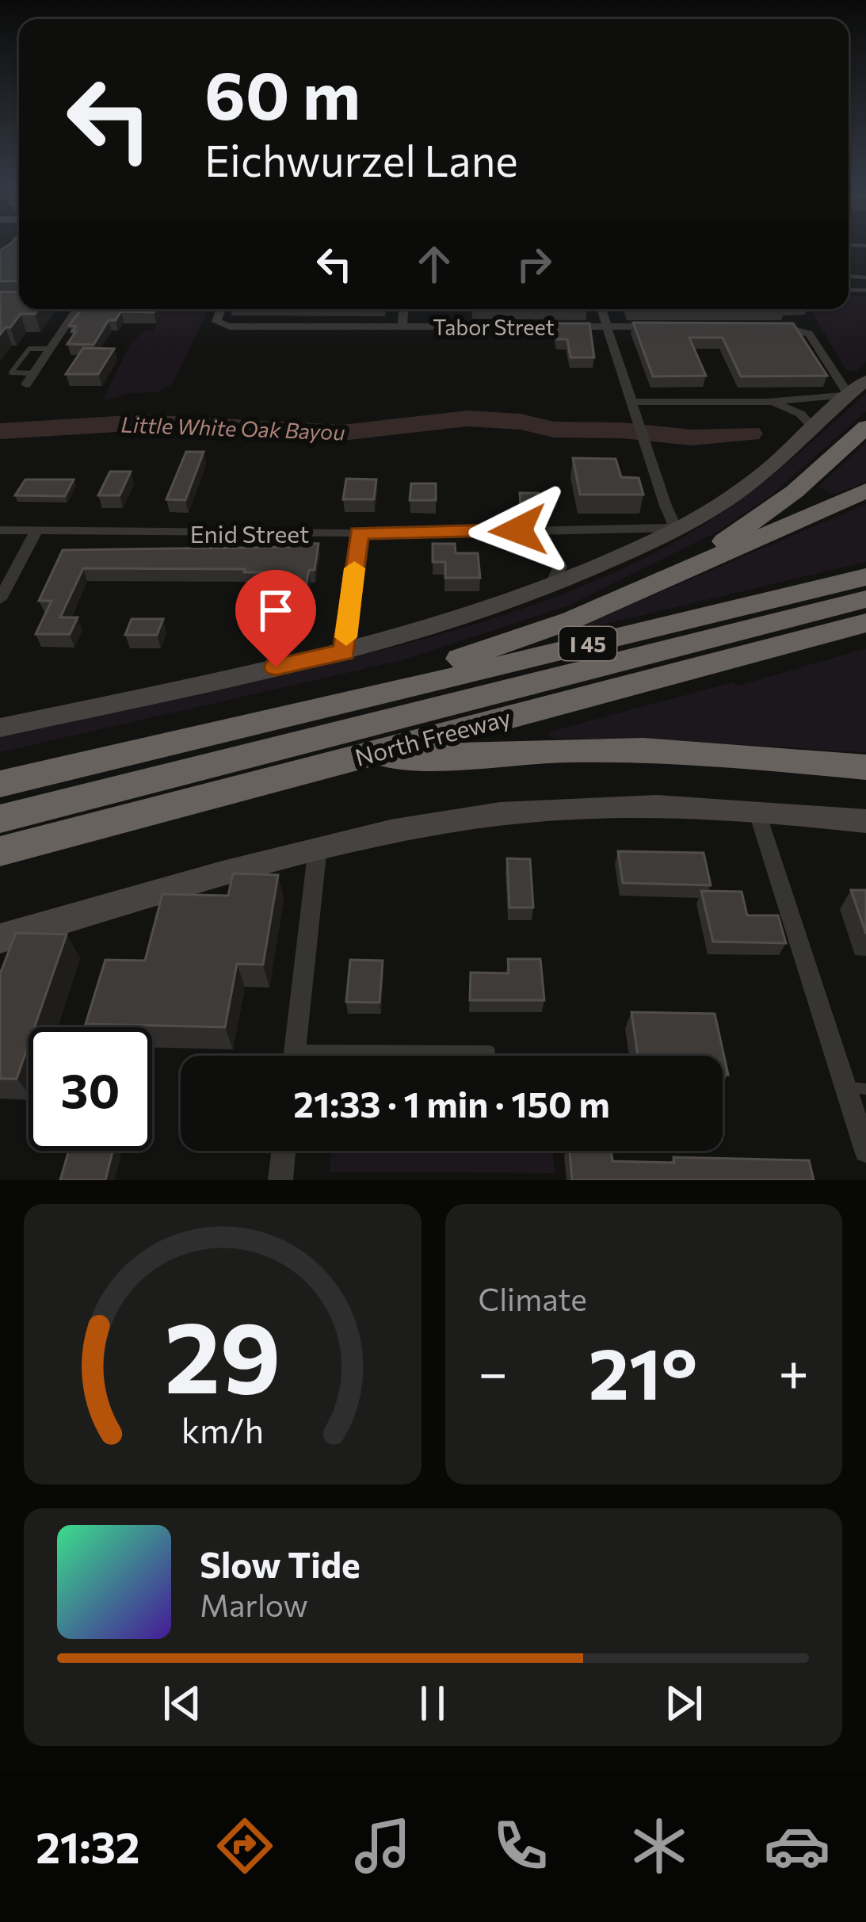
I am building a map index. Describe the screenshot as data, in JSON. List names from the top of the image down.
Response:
{
  "streets": {
    "highway": ["I 45", "North Freeway"],
    "street": ["Tabor Street", "Enid Street"]
  },
  "water": ["Little White Oak Bayou"],
  "page": {
    "turn": ["60 m", "Eichwurzel Lane"],
    "limit": "30",
    "trip": "21:33 · 1 min · 150 m",
    "tile": "Climate",
    "heat": ["−", "21°", "+"],
    "song": ["Slow Tide", "Marlow"],
    "tabs": "21:32",
    "gauge": ["29", "km/h"]
  }
}
